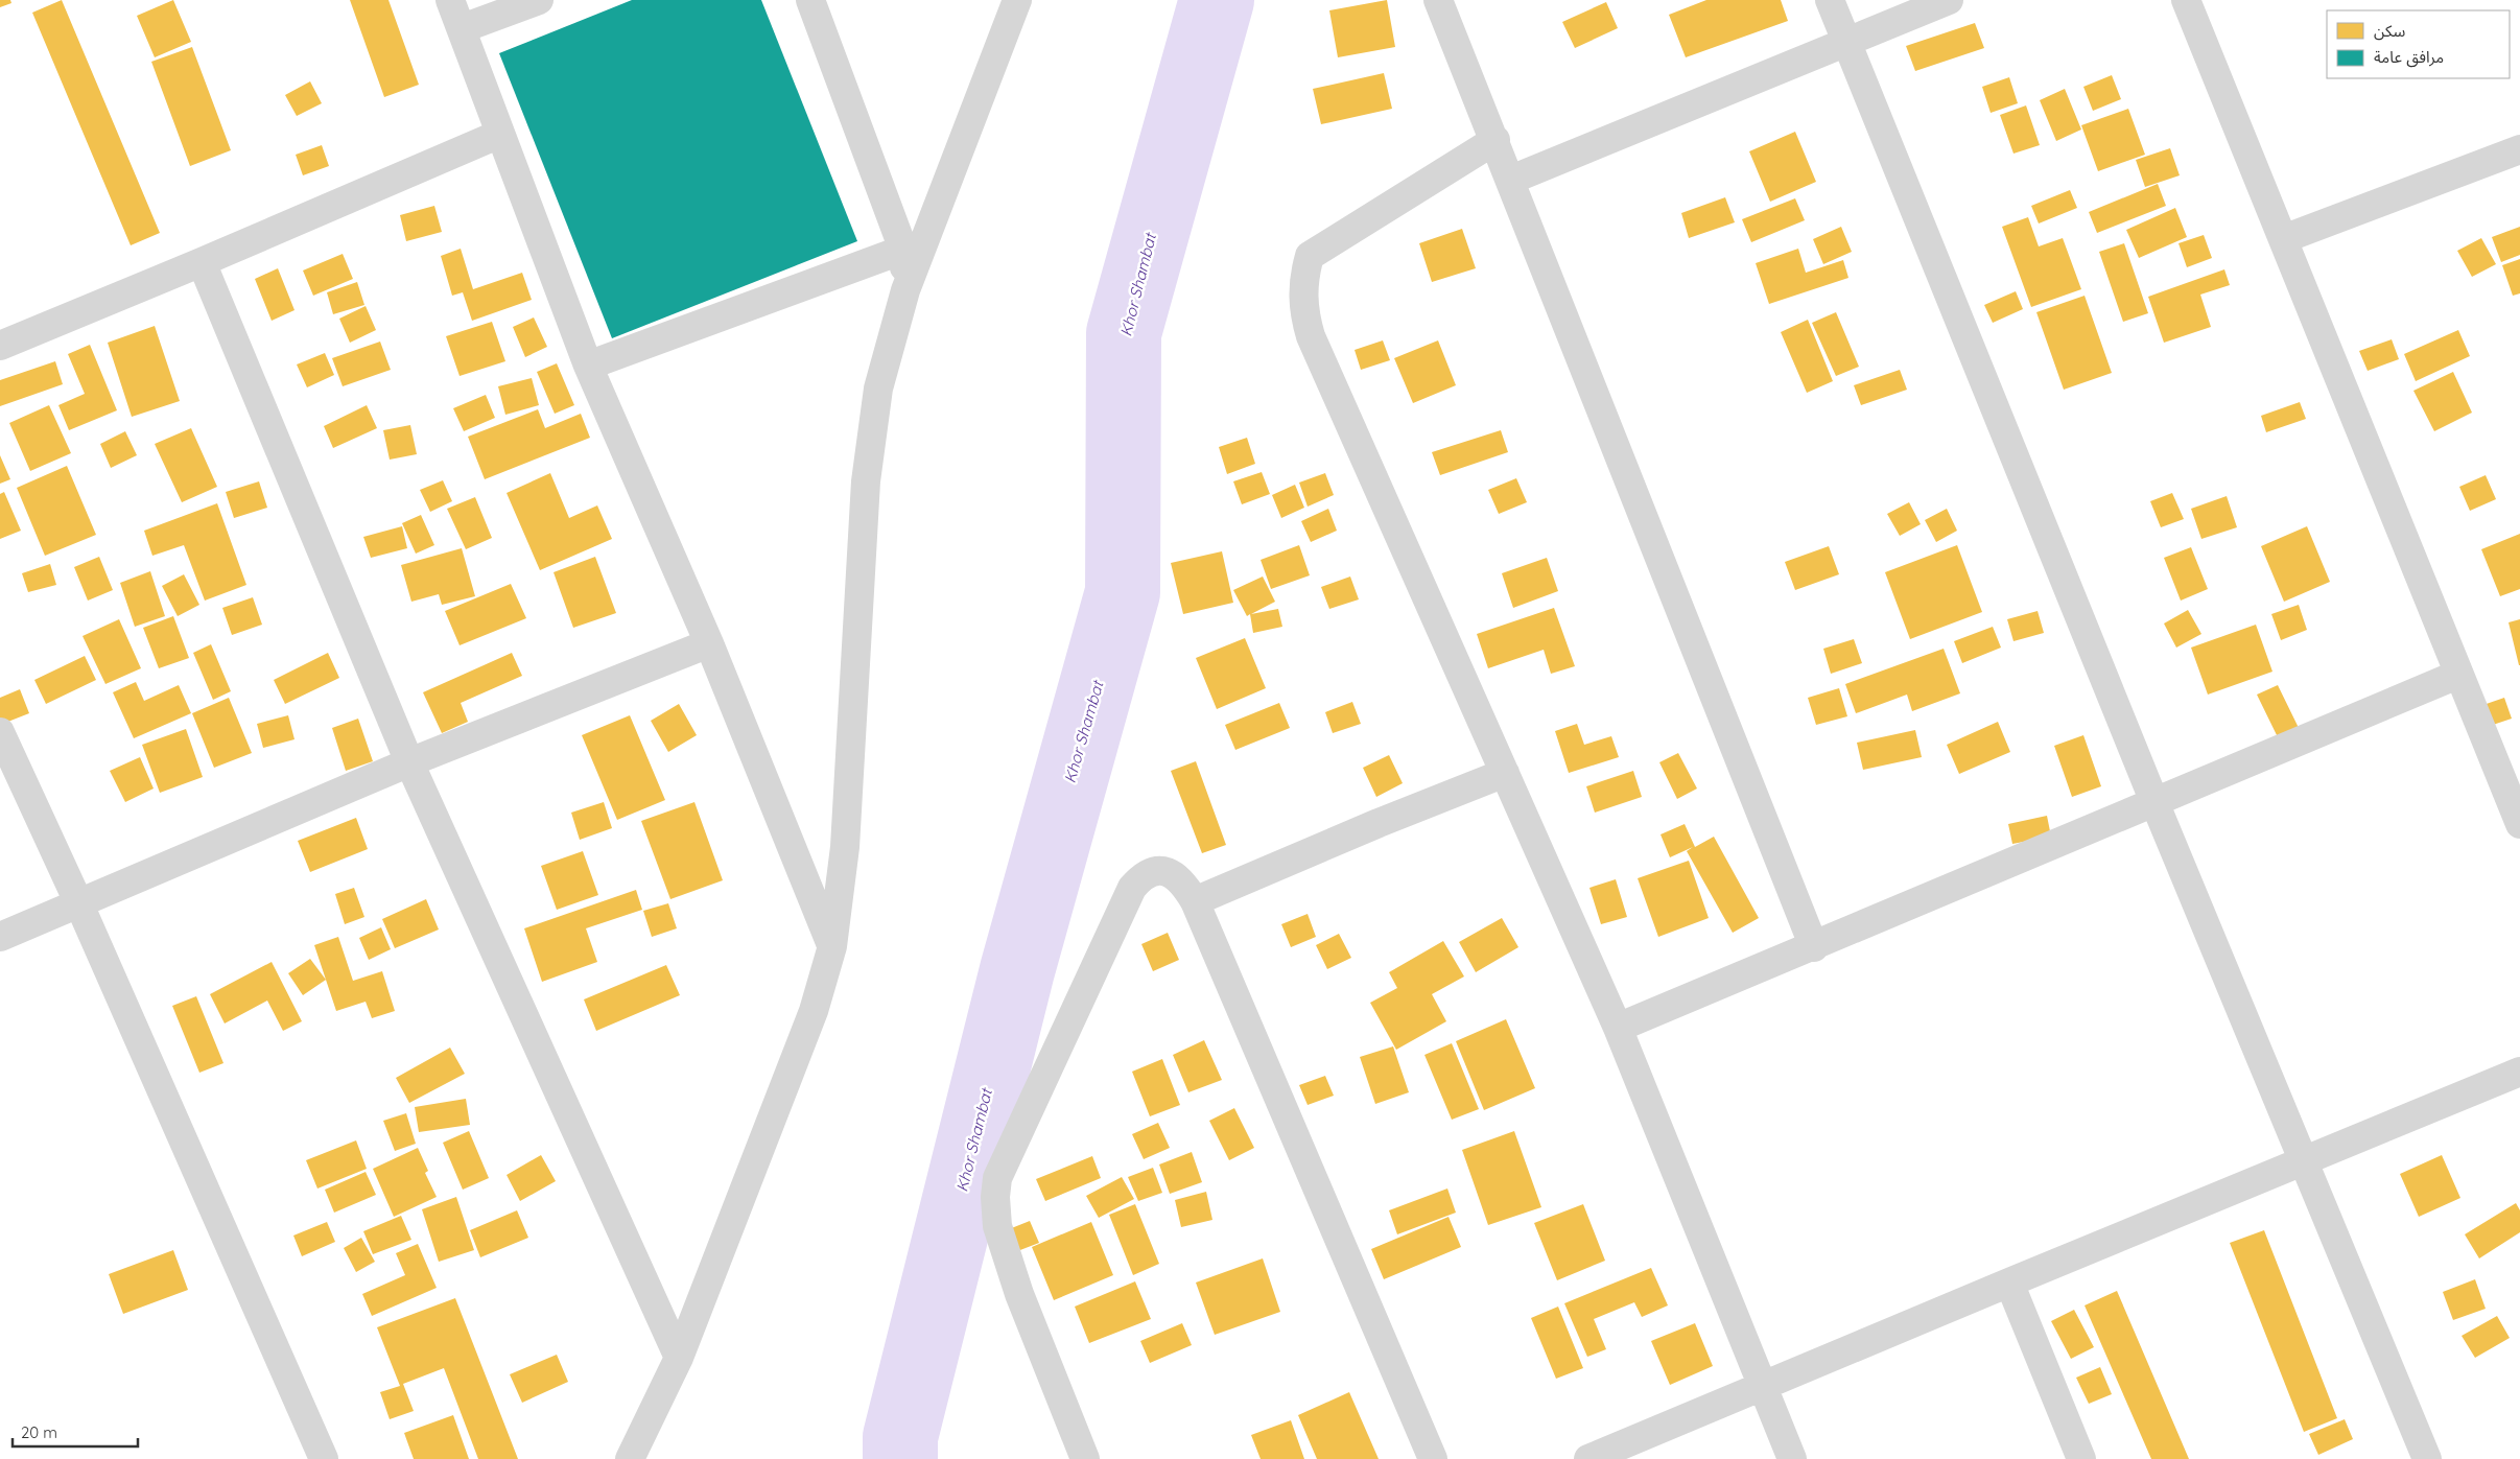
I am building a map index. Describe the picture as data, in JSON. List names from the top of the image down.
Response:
{
  "water": ["Khor Shambat"],
  "legend": ["سكن", "مرافق عامة"],
  "scale_bar": "20 m"
}
